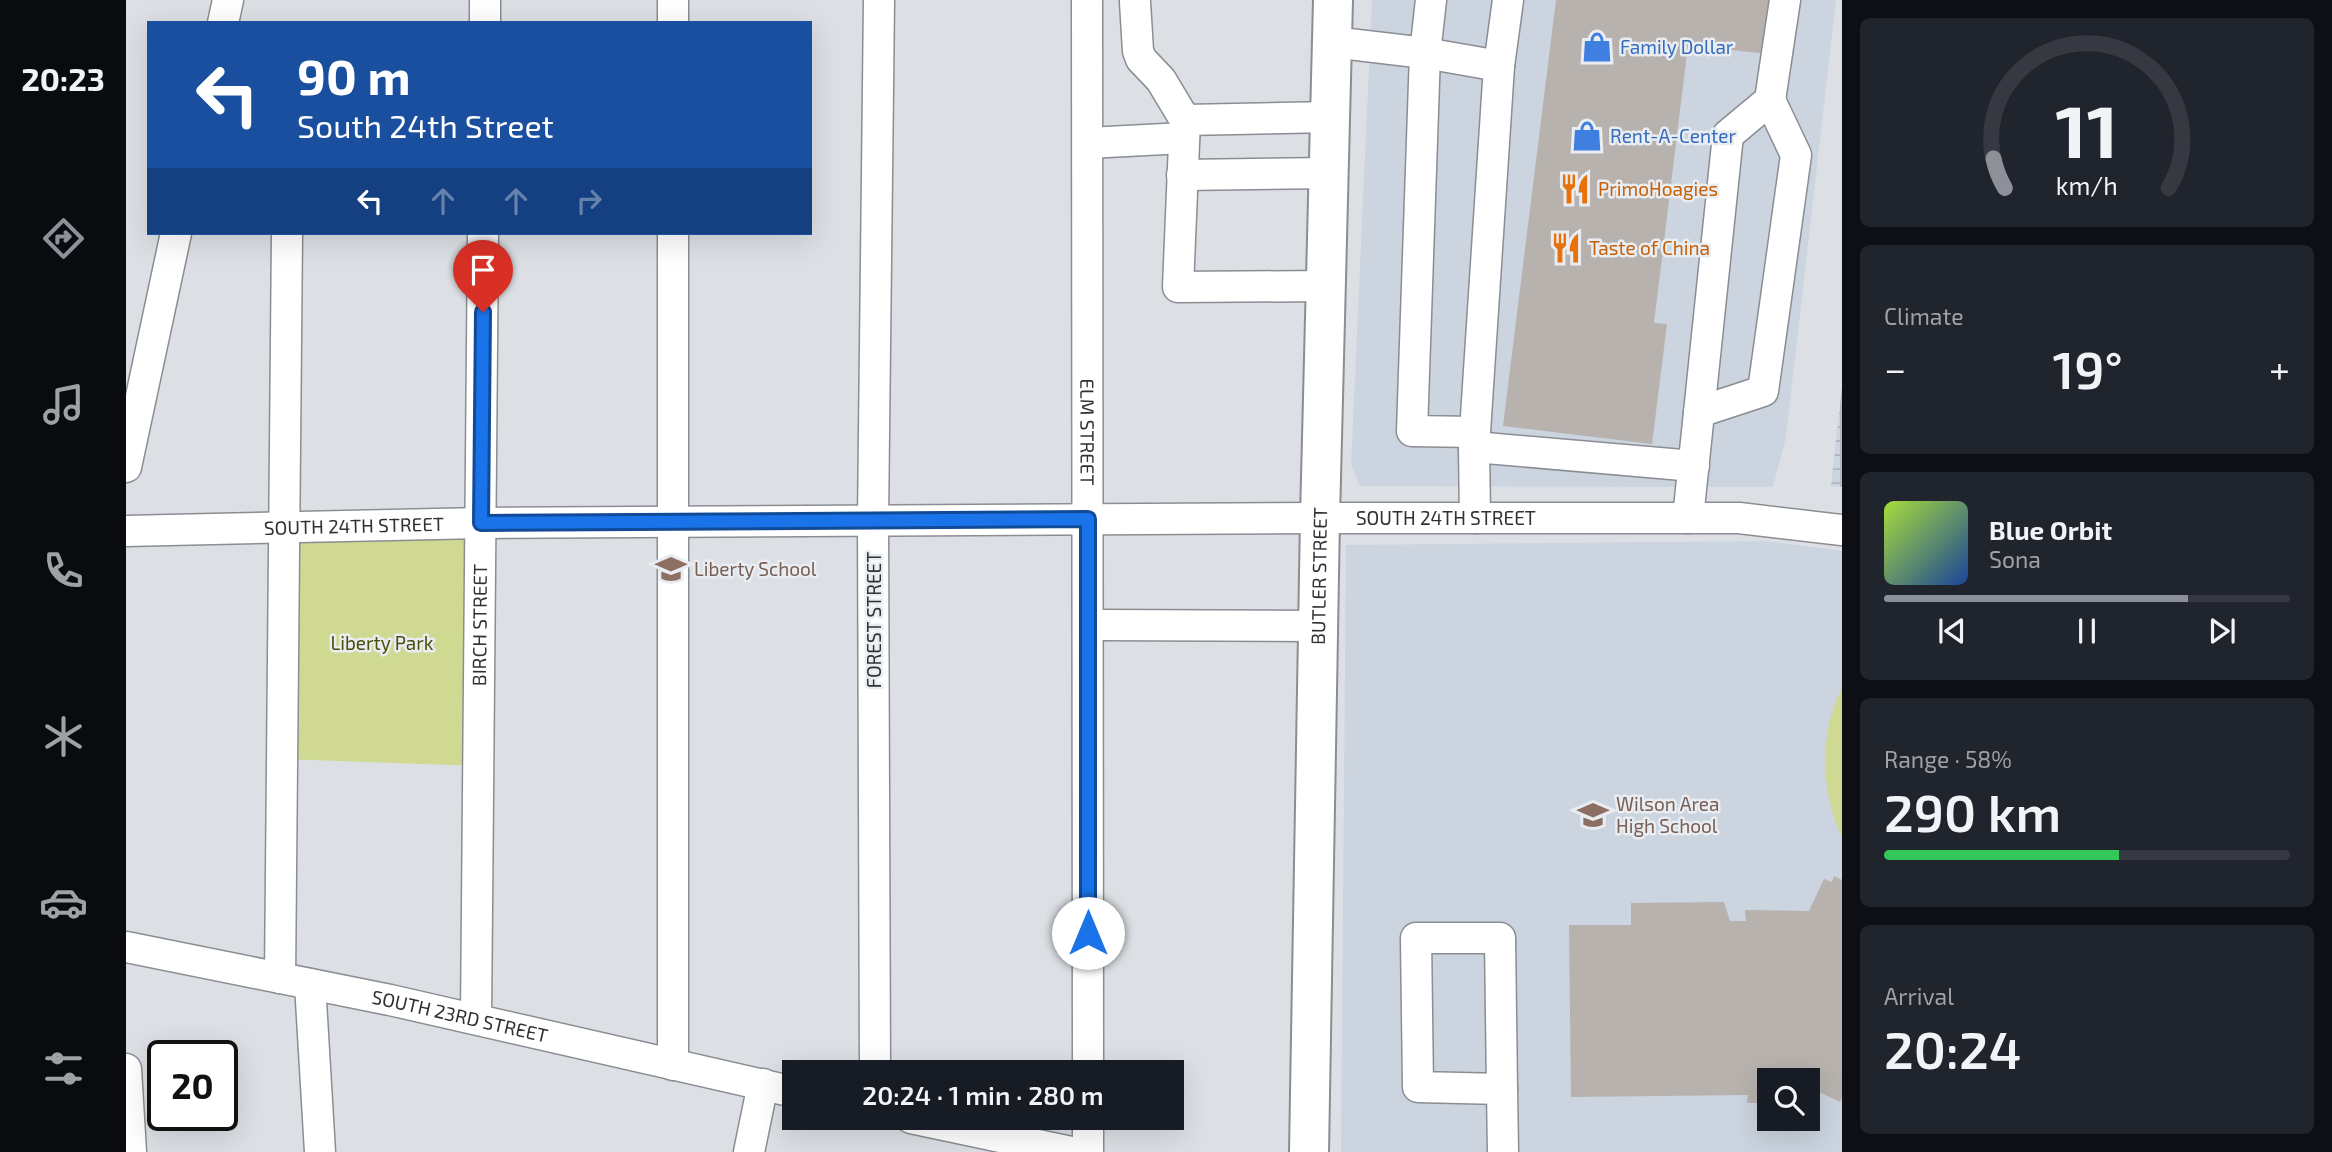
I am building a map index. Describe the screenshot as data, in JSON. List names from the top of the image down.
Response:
{
  "streets": {
    "main road": ["BUTLER STREET"],
    "street": [
      "ELM STREET",
      "SOUTH 24TH STREET",
      "FOREST STREET",
      "BIRCH STREET",
      "SOUTH 23RD STREET"
    ]
  },
  "crossings": [
    ["ELM STREET", "SOUTH 24TH STREET"],
    ["SOUTH 24TH STREET", "BUTLER STREET"],
    ["SOUTH 24TH STREET", "FOREST STREET"],
    ["SOUTH 24TH STREET", "BIRCH STREET"],
    ["BIRCH STREET", "SOUTH 23RD STREET"]
  ],
  "parks": ["Liberty Park"],
  "places": {
    "shop": ["Family Dollar", "Rent-A-Center"],
    "restaurant": ["PrimoHoagies", "Taste of China"],
    "school or university": ["Liberty School", "Wilson Area High School"]
  },
  "page": {
    "tabs": "20:23",
    "turn": ["90 m", "South 24th Street"],
    "tile": [
      "Climate",
      ["Range · 58%", "290 km"],
      ["Arrival", "20:24"]
    ],
    "heat": ["−", "19°", "+"],
    "song": ["Blue Orbit", "Sona"],
    "limit": "20",
    "trip": "20:24 · 1 min · 280 m",
    "gauge": ["11", "km/h"]
  }
}
